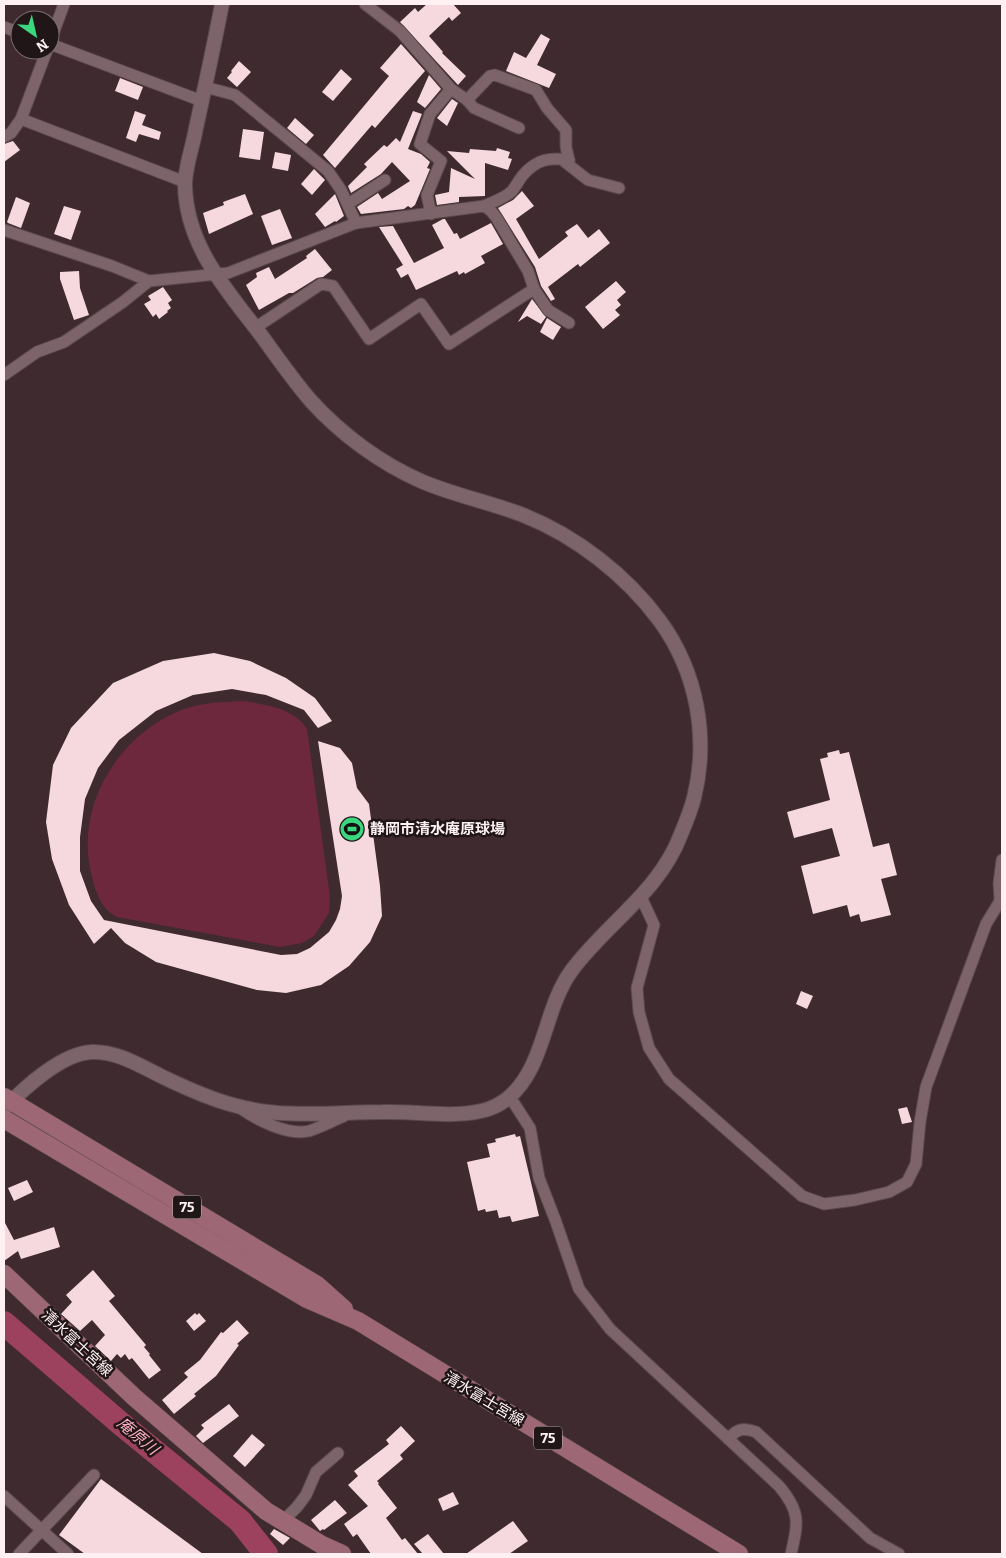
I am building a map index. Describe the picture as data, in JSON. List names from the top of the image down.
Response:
{
  "streets": {
    "main road": ["75", "清水富士宮線"]
  },
  "water": ["庵原川"],
  "places": {
    "sports": ["静岡市清水庵原球場"]
  },
  "north": "bottom right"
}
